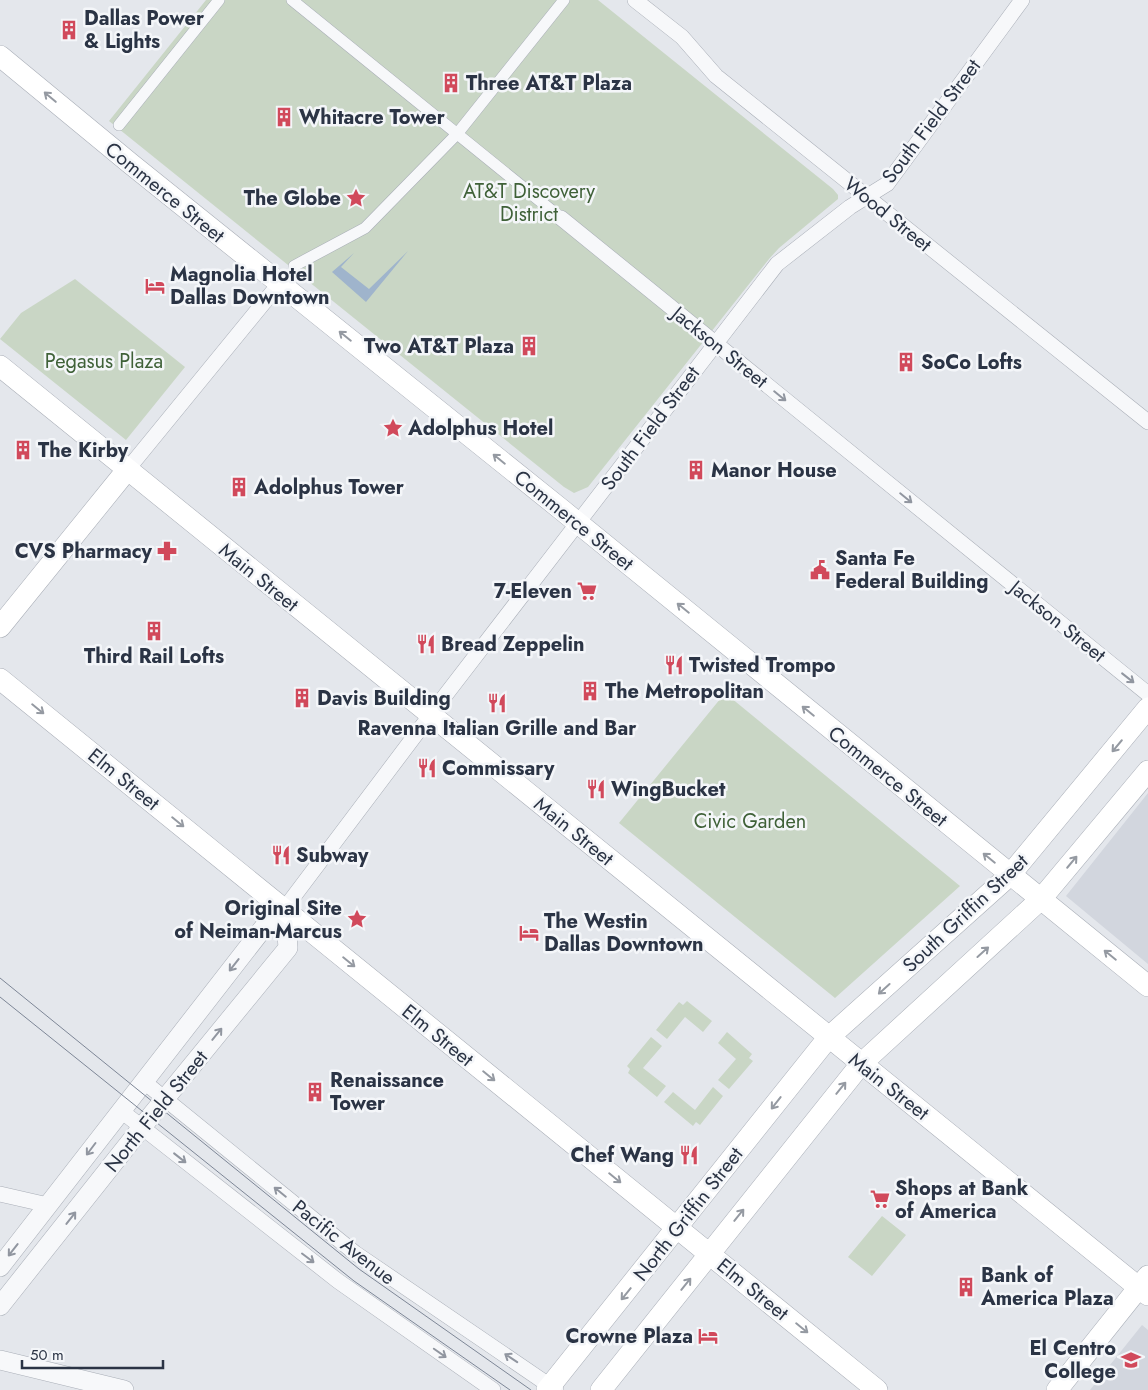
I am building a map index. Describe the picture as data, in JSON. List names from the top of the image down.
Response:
{
  "streets": {
    "main road": [
      "Commerce Street",
      "Main Street",
      "Elm Street",
      "South Griffin Street",
      "North Griffin Street"
    ],
    "street": [
      "South Field Street",
      "Wood Street",
      "Jackson Street",
      "North Field Street",
      "Pacific Avenue"
    ]
  },
  "crossings": [
    ["South Field Street", "Commerce Street"],
    ["South Field Street", "Wood Street"],
    ["South Field Street", "Jackson Street"],
    ["South Field Street", "Main Street"],
    ["South Field Street", "North Field Street"],
    ["Commerce Street", "South Griffin Street"],
    ["Main Street", "South Griffin Street"],
    ["Main Street", "North Field Street"],
    ["Main Street", "North Griffin Street"],
    ["Elm Street", "North Field Street"],
    ["Elm Street", "North Griffin Street"],
    ["South Griffin Street", "North Griffin Street"],
    ["North Field Street", "Pacific Avenue"],
    ["North Griffin Street", "Pacific Avenue"]
  ],
  "one_way": ["Commerce Street", "Jackson Street", "Elm Street"],
  "parks": ["AT&T Discovery District", "Pegasus Plaza", "Civic Garden"],
  "places": {
    "building": [
      "Dallas Power & Lights",
      "Three AT&T Plaza",
      "Whitacre Tower",
      "Two AT&T Plaza",
      "SoCo Lofts",
      "The Kirby",
      "Manor House",
      "Adolphus Tower",
      "Third Rail Lofts",
      "The Metropolitan",
      "Davis Building",
      "Renaissance Tower",
      "Bank of America Plaza"
    ],
    "place": ["The Globe", "Adolphus Hotel", "Original Site of Neiman-Marcus"],
    "hotel": ["Magnolia Hotel Dallas Downtown", "The Westin Dallas Downtown", "Crowne Plaza"],
    "pharmacy": ["CVS Pharmacy"],
    "public building": ["Santa Fe Federal Building"],
    "supermarket": ["7-Eleven", "Shops at Bank of America"],
    "restaurant": [
      "Bread Zeppelin",
      "Twisted Trompo",
      "Ravenna Italian Grille and Bar",
      "Commissary",
      "WingBucket",
      "Subway",
      "Chef Wang"
    ],
    "school or university": ["El Centro College"]
  },
  "scale_bar": "50 m"
}
